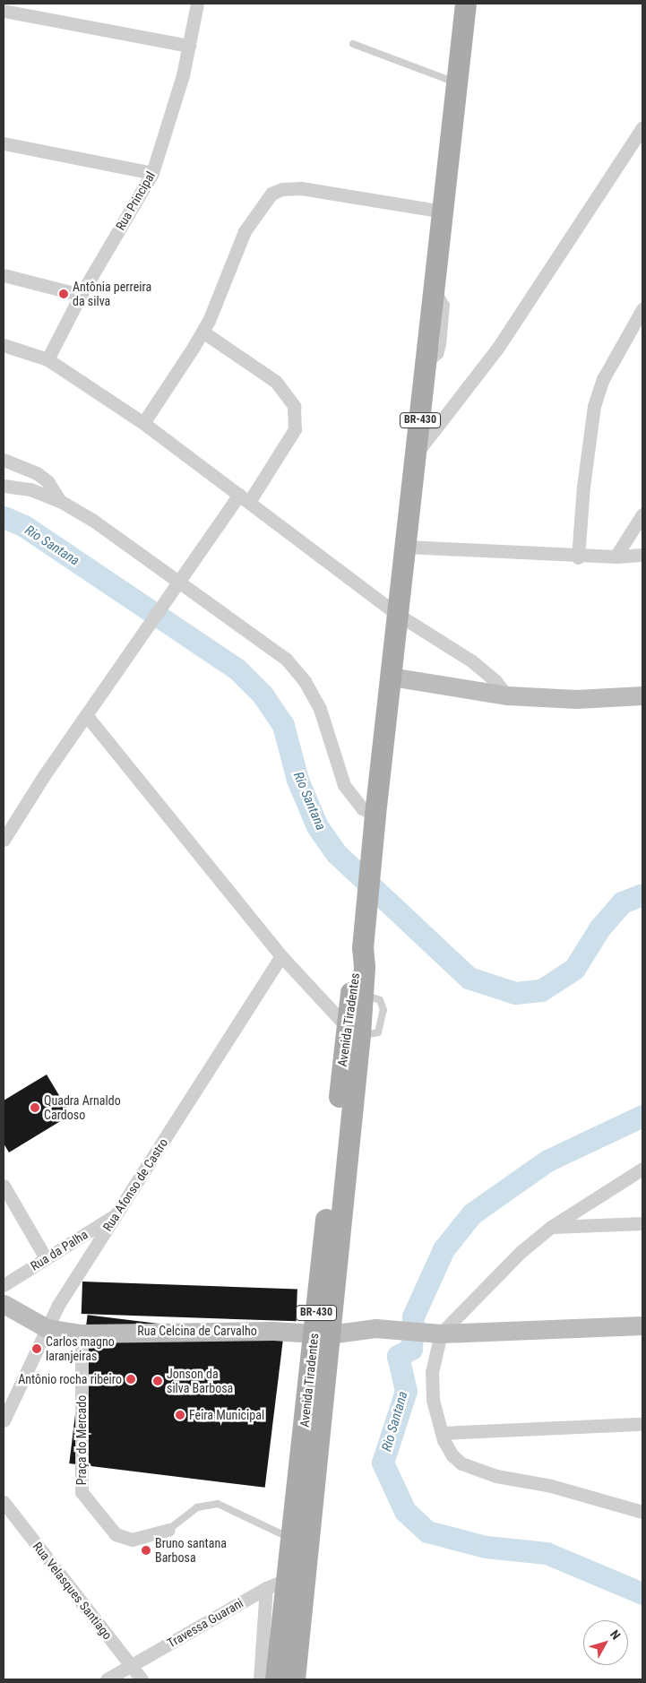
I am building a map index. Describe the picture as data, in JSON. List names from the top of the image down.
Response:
{
  "streets": {
    "main road": ["BR-430", "Avenida Tiradentes"],
    "street": [
      "Rua Principal",
      "Rua Afonso de Castro",
      "Rua da Palha",
      "Rua Celcina de Carvalho",
      "Praça do Mercado",
      "Rua Velasques Santiago",
      "Travessa Guarani"
    ]
  },
  "crossings": [
    ["BR-430", "Avenida Tiradentes"],
    ["BR-430", "Rua Celcina de Carvalho"],
    ["BR-430", "Travessa Guarani"],
    ["Avenida Tiradentes", "Rua Celcina de Carvalho"],
    ["Avenida Tiradentes", "Travessa Guarani"],
    ["Rua Afonso de Castro", "Rua da Palha"],
    ["Rua Afonso de Castro", "Rua Celcina de Carvalho"],
    ["Rua Celcina de Carvalho", "Praça do Mercado"],
    ["Rua Velasques Santiago", "Travessa Guarani"]
  ],
  "water": ["Rio Santana"],
  "places": [
    "Antônia perreira da silva",
    "Quadra Arnaldo Cardoso",
    "Carlos magno laranjeiras",
    "Antônio rocha ribeiro",
    "Jonson da silva Barbosa",
    "Feira Municipal",
    "Bruno santana Barbosa"
  ],
  "north": "top right"
}
